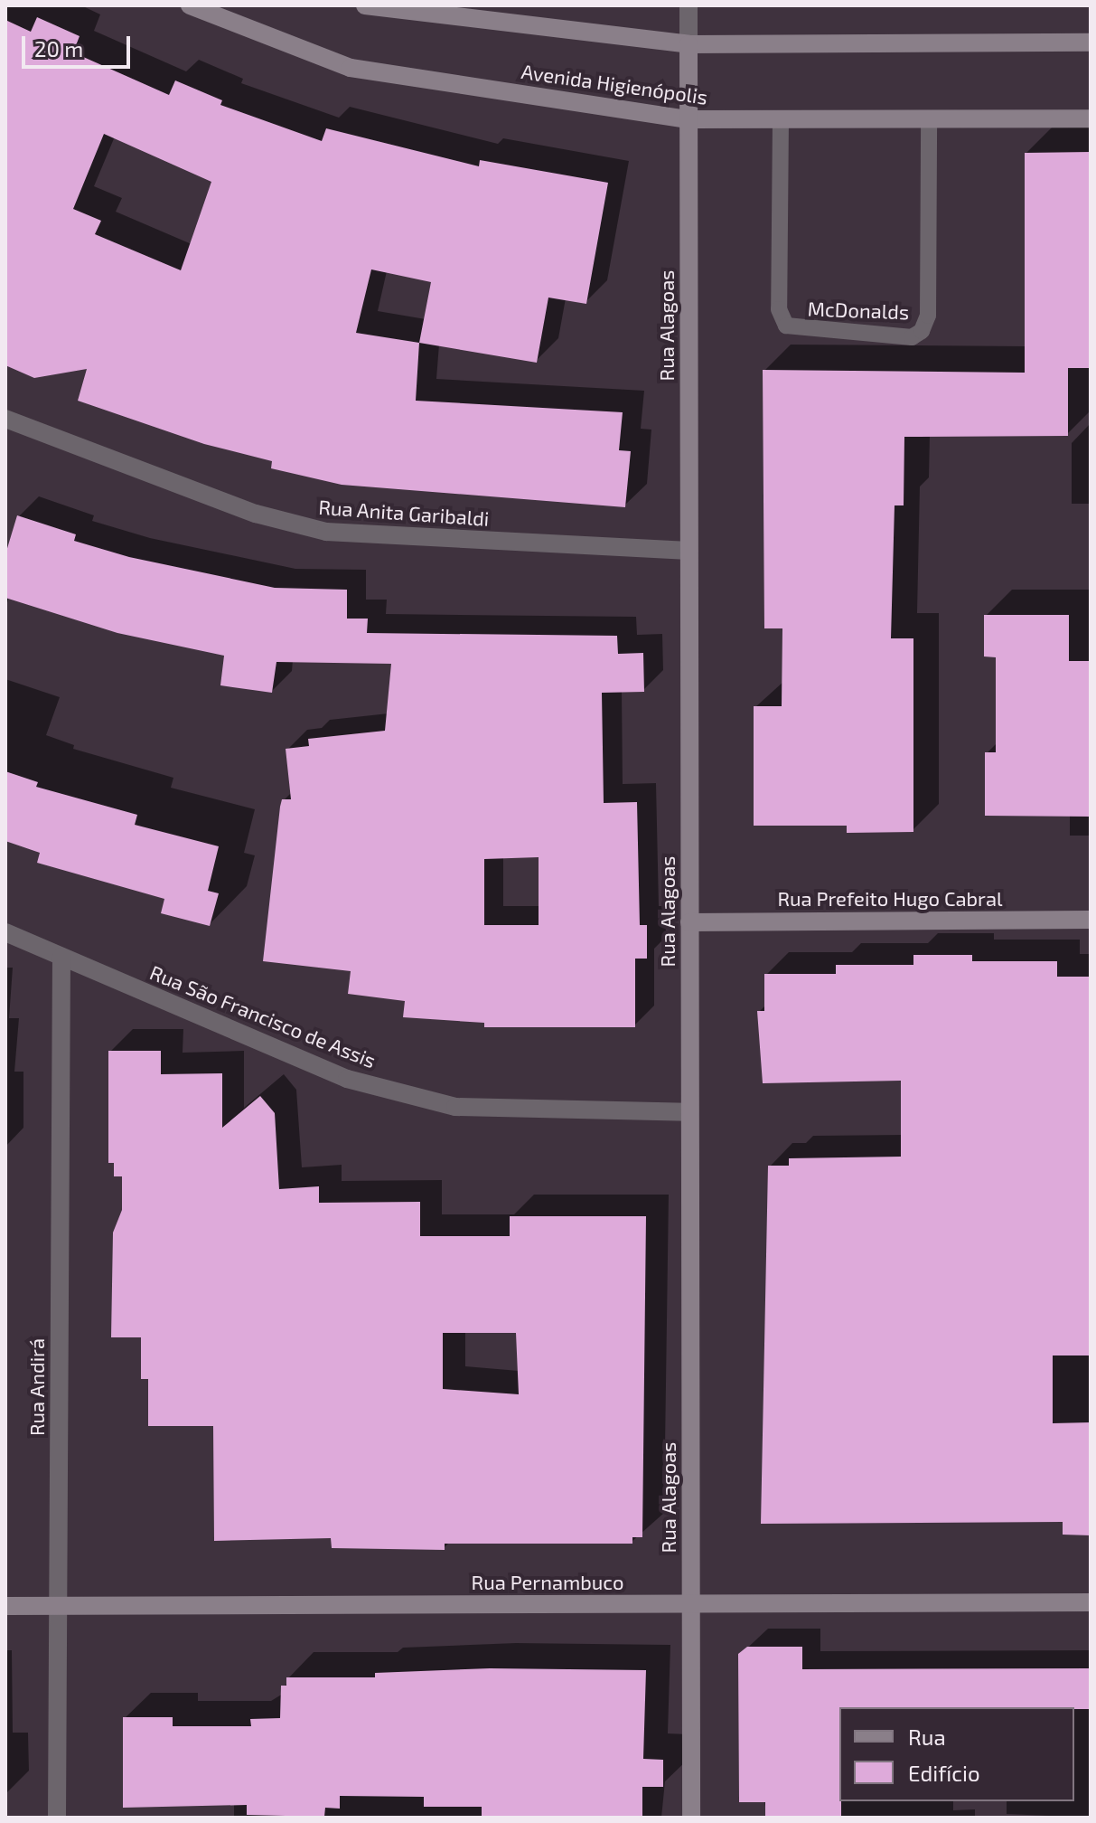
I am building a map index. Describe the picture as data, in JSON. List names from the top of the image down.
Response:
{
  "streets": {
    "street": [
      "Avenida Higienópolis",
      "Rua Alagoas",
      "Rua Anita Garibaldi",
      "Rua Prefeito Hugo Cabral",
      "Rua São Francisco de Assis",
      "Rua Andirá",
      "Rua Pernambuco"
    ],
    "lane": ["McDonalds"]
  },
  "crossings": [
    ["Avenida Higienópolis", "McDonalds"],
    ["Avenida Higienópolis", "Rua Alagoas"],
    ["Rua Alagoas", "Rua Anita Garibaldi"],
    ["Rua Alagoas", "Rua Prefeito Hugo Cabral"],
    ["Rua Alagoas", "Rua São Francisco de Assis"],
    ["Rua Alagoas", "Rua Pernambuco"],
    ["Rua São Francisco de Assis", "Rua Andirá"],
    ["Rua Andirá", "Rua Pernambuco"]
  ],
  "legend": ["Rua", "Edifício"],
  "scale_bar": "20 m"
}
